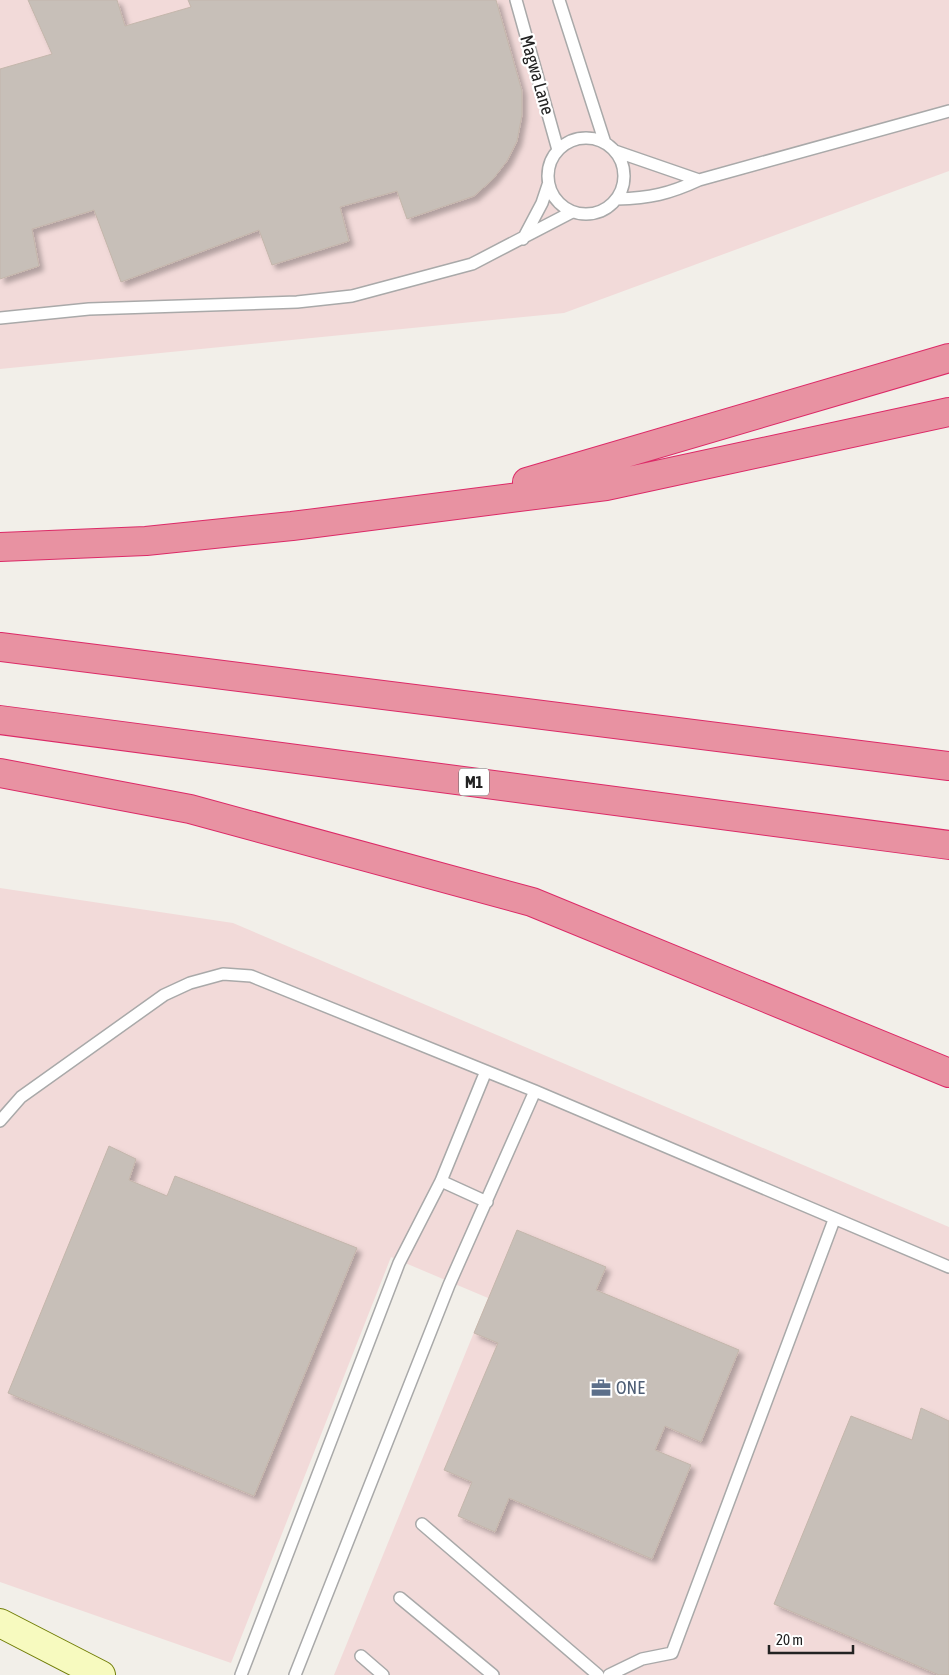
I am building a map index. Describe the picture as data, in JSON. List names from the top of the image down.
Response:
{
  "streets": {
    "highway": ["M1"],
    "lane": ["Magwa Lane"]
  },
  "places": {
    "office": ["ONE"]
  },
  "scale_bar": "20 m"
}
